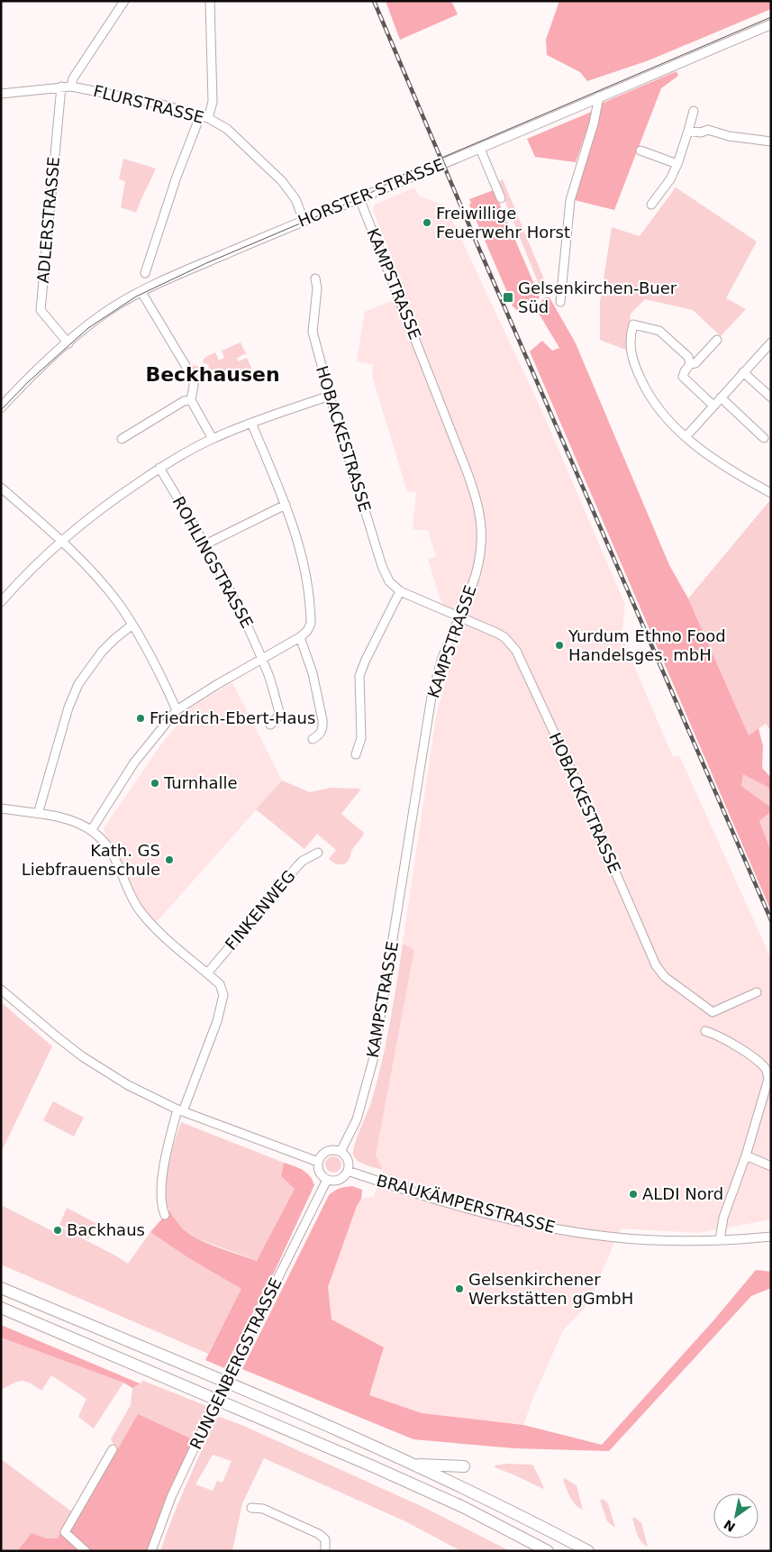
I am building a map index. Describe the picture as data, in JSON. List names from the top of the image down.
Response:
{
  "streets": {
    "main road": ["HORSTER STRASSE"],
    "street": [
      "FLURSTRASSE",
      "ADLERSTRASSE",
      "KAMPSTRASSE",
      "HOBACKESTRASSE",
      "ROHLINGSTRASSE",
      "FINKENWEG",
      "BRAUKÄMPERSTRASSE",
      "RUNGENBERGSTRASSE"
    ]
  },
  "crossings": [
    ["FLURSTRASSE", "HORSTER STRASSE"],
    ["FLURSTRASSE", "ADLERSTRASSE"],
    ["HORSTER STRASSE", "ADLERSTRASSE"],
    ["HORSTER STRASSE", "KAMPSTRASSE"],
    ["KAMPSTRASSE", "HOBACKESTRASSE"],
    ["KAMPSTRASSE", "BRAUKÄMPERSTRASSE"],
    ["KAMPSTRASSE", "RUNGENBERGSTRASSE"],
    ["BRAUKÄMPERSTRASSE", "RUNGENBERGSTRASSE"]
  ],
  "districts": ["Beckhausen"],
  "places": {
    "other": [
      "Freiwillige Feuerwehr Horst",
      "Yurdum Ethno Food Handelsges. mbH",
      "Friedrich-Ebert-Haus",
      "Turnhalle",
      "Kath. GS Liebfrauenschule",
      "ALDI Nord",
      "Backhaus",
      "Gelsenkirchener Werkstätten gGmbH"
    ],
    "transit": ["Gelsenkirchen-Buer Süd"]
  },
  "north": "bottom left"
}
